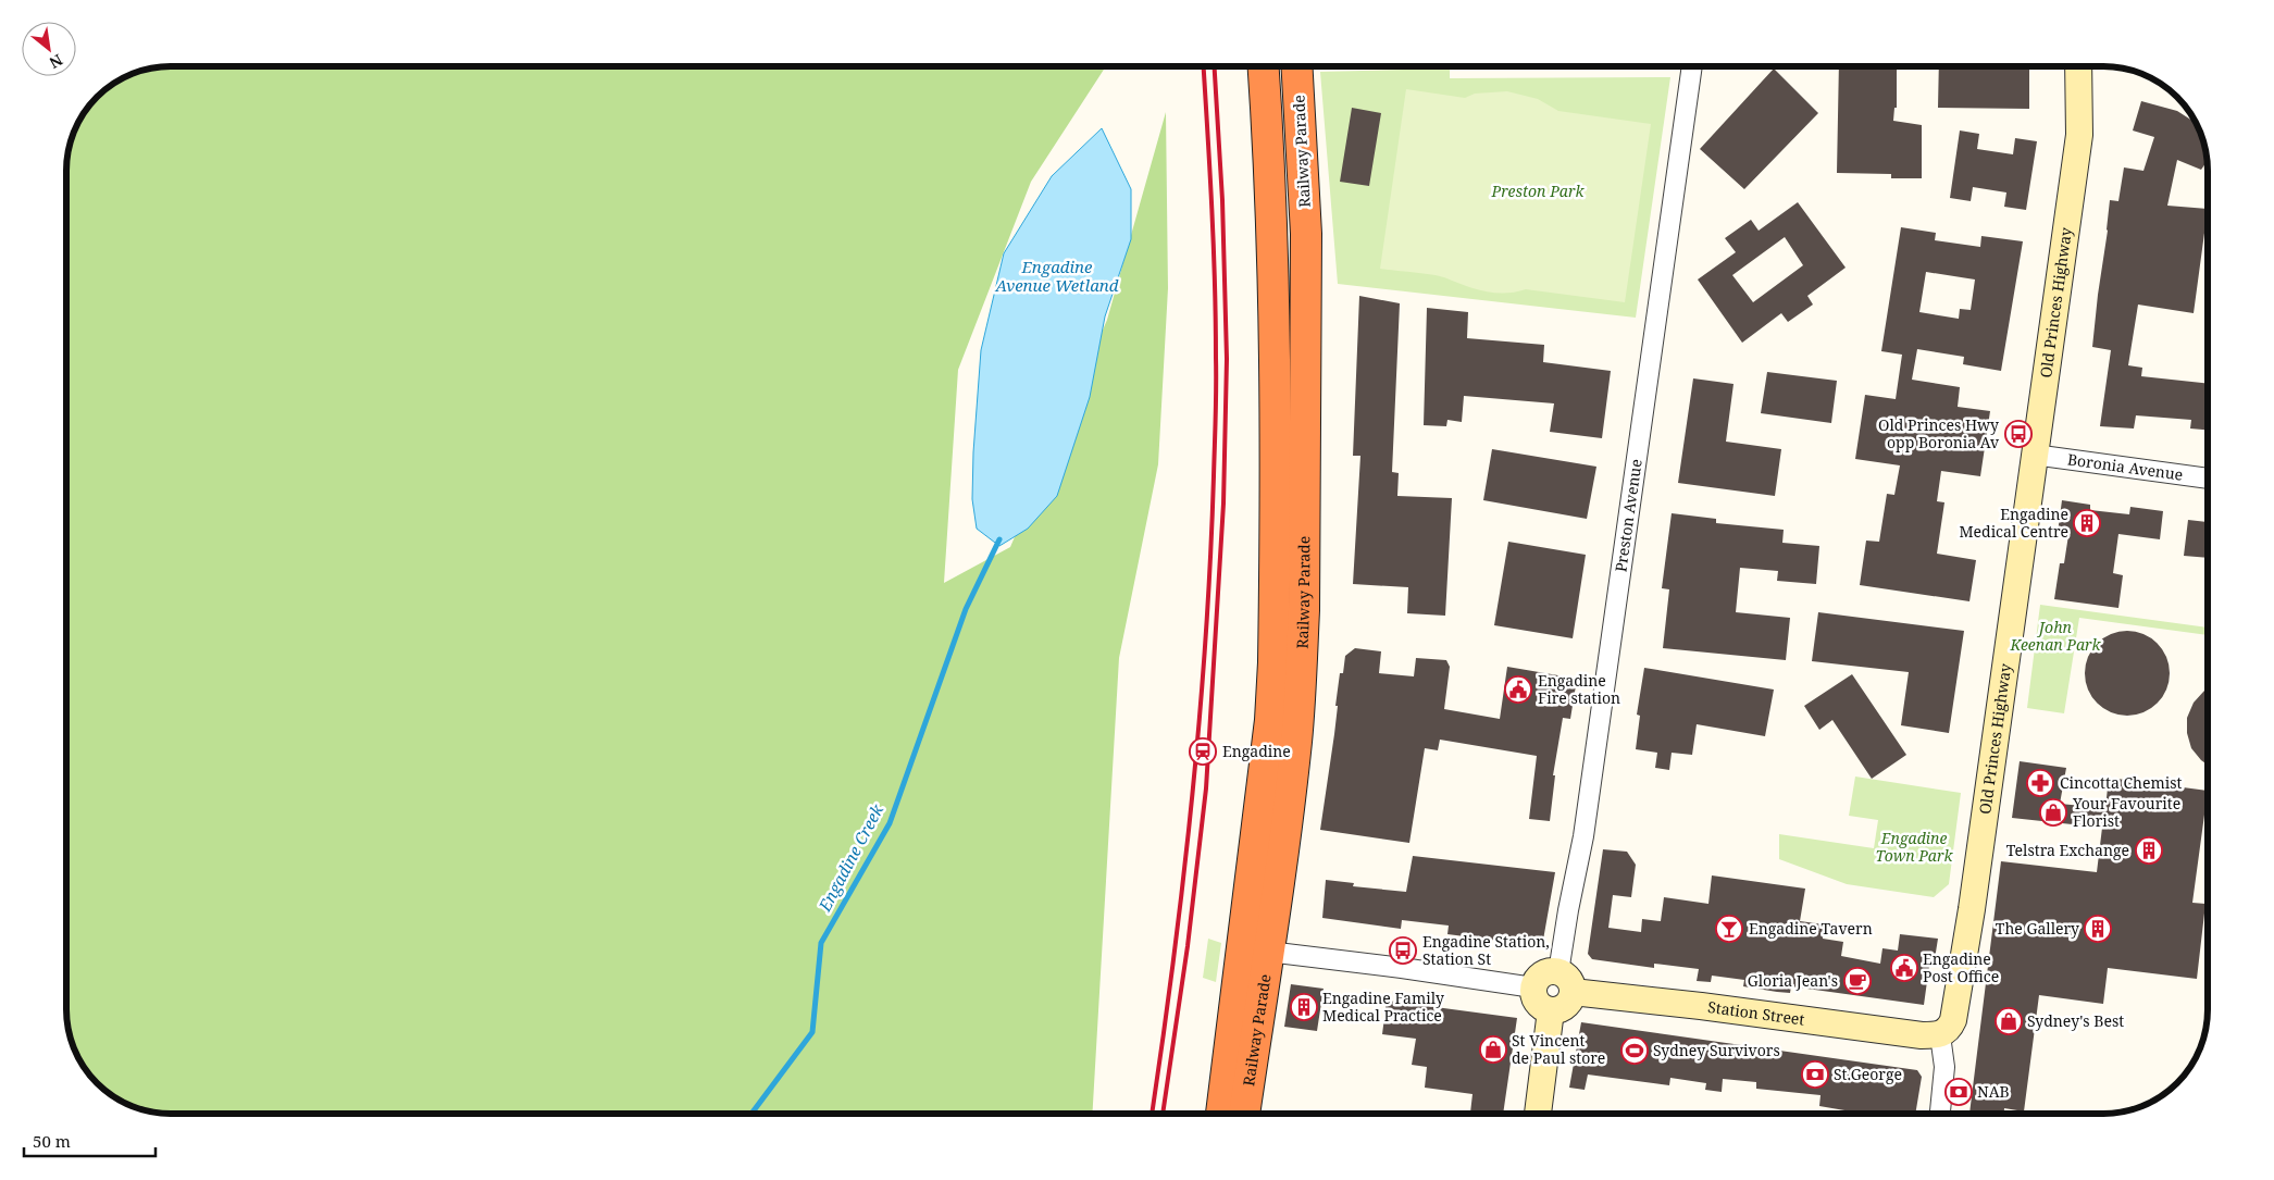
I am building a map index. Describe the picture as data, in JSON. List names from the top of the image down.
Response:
{
  "streets": {
    "highway": ["Railway Parade"],
    "street": [
      "Old Princes Highway",
      "Boronia Avenue",
      "Preston Avenue",
      "Station Street"
    ]
  },
  "crossings": [
    ["Old Princes Highway", "Boronia Avenue"],
    ["Old Princes Highway", "Station Street"],
    ["Preston Avenue", "Station Street"]
  ],
  "water": ["Engadine Avenue Wetland", "Engadine Creek"],
  "parks": ["Preston Park", "John Keenan Park", "Engadine Town Park"],
  "places": {
    "bus stop": ["Old Princes Hwy opp Boronia Av", "Engadine Station, Station St"],
    "building": [
      "Engadine Medical Centre",
      "Telstra Exchange",
      "The Gallery",
      "Engadine Family Medical Practice"
    ],
    "public building": ["Engadine Fire station", "Engadine Post Office"],
    "station": ["Engadine"],
    "pharmacy": ["Cincotta Chemist"],
    "shop": ["Your Favourite Florist", "Sydney's Best", "St Vincent de Paul store"],
    "bar": ["Engadine Tavern"],
    "cafe": ["Gloria Jean's"],
    "sports": ["Sydney Survivors"],
    "bank": ["St.George", "NAB"]
  },
  "scale_bar": "50 m",
  "north": "bottom right"
}
